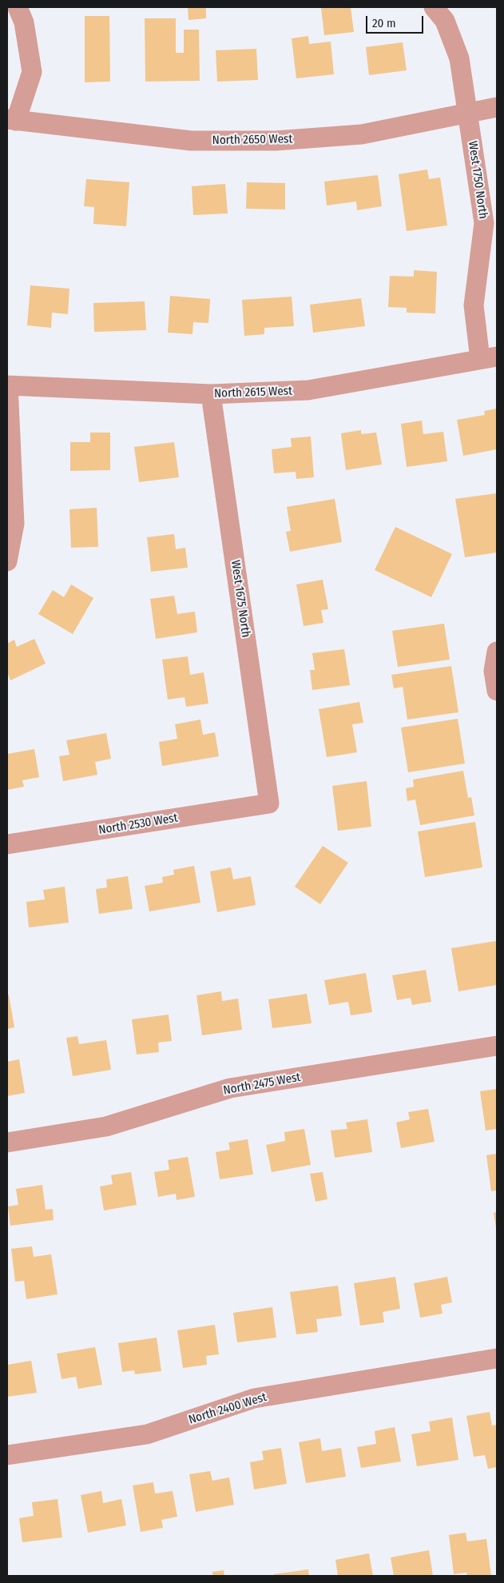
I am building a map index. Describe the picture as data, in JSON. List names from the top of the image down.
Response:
{
  "streets": {
    "street": [
      "North 2650 West",
      "West 1750 North",
      "North 2615 West",
      "West 1675 North",
      "North 2530 West",
      "North 2475 West",
      "North 2400 West"
    ]
  },
  "crossings": [
    ["North 2650 West", "West 1750 North"],
    ["West 1750 North", "North 2615 West"],
    ["North 2615 West", "West 1675 North"],
    ["West 1675 North", "North 2530 West"]
  ],
  "scale_bar": "20 m"
}
